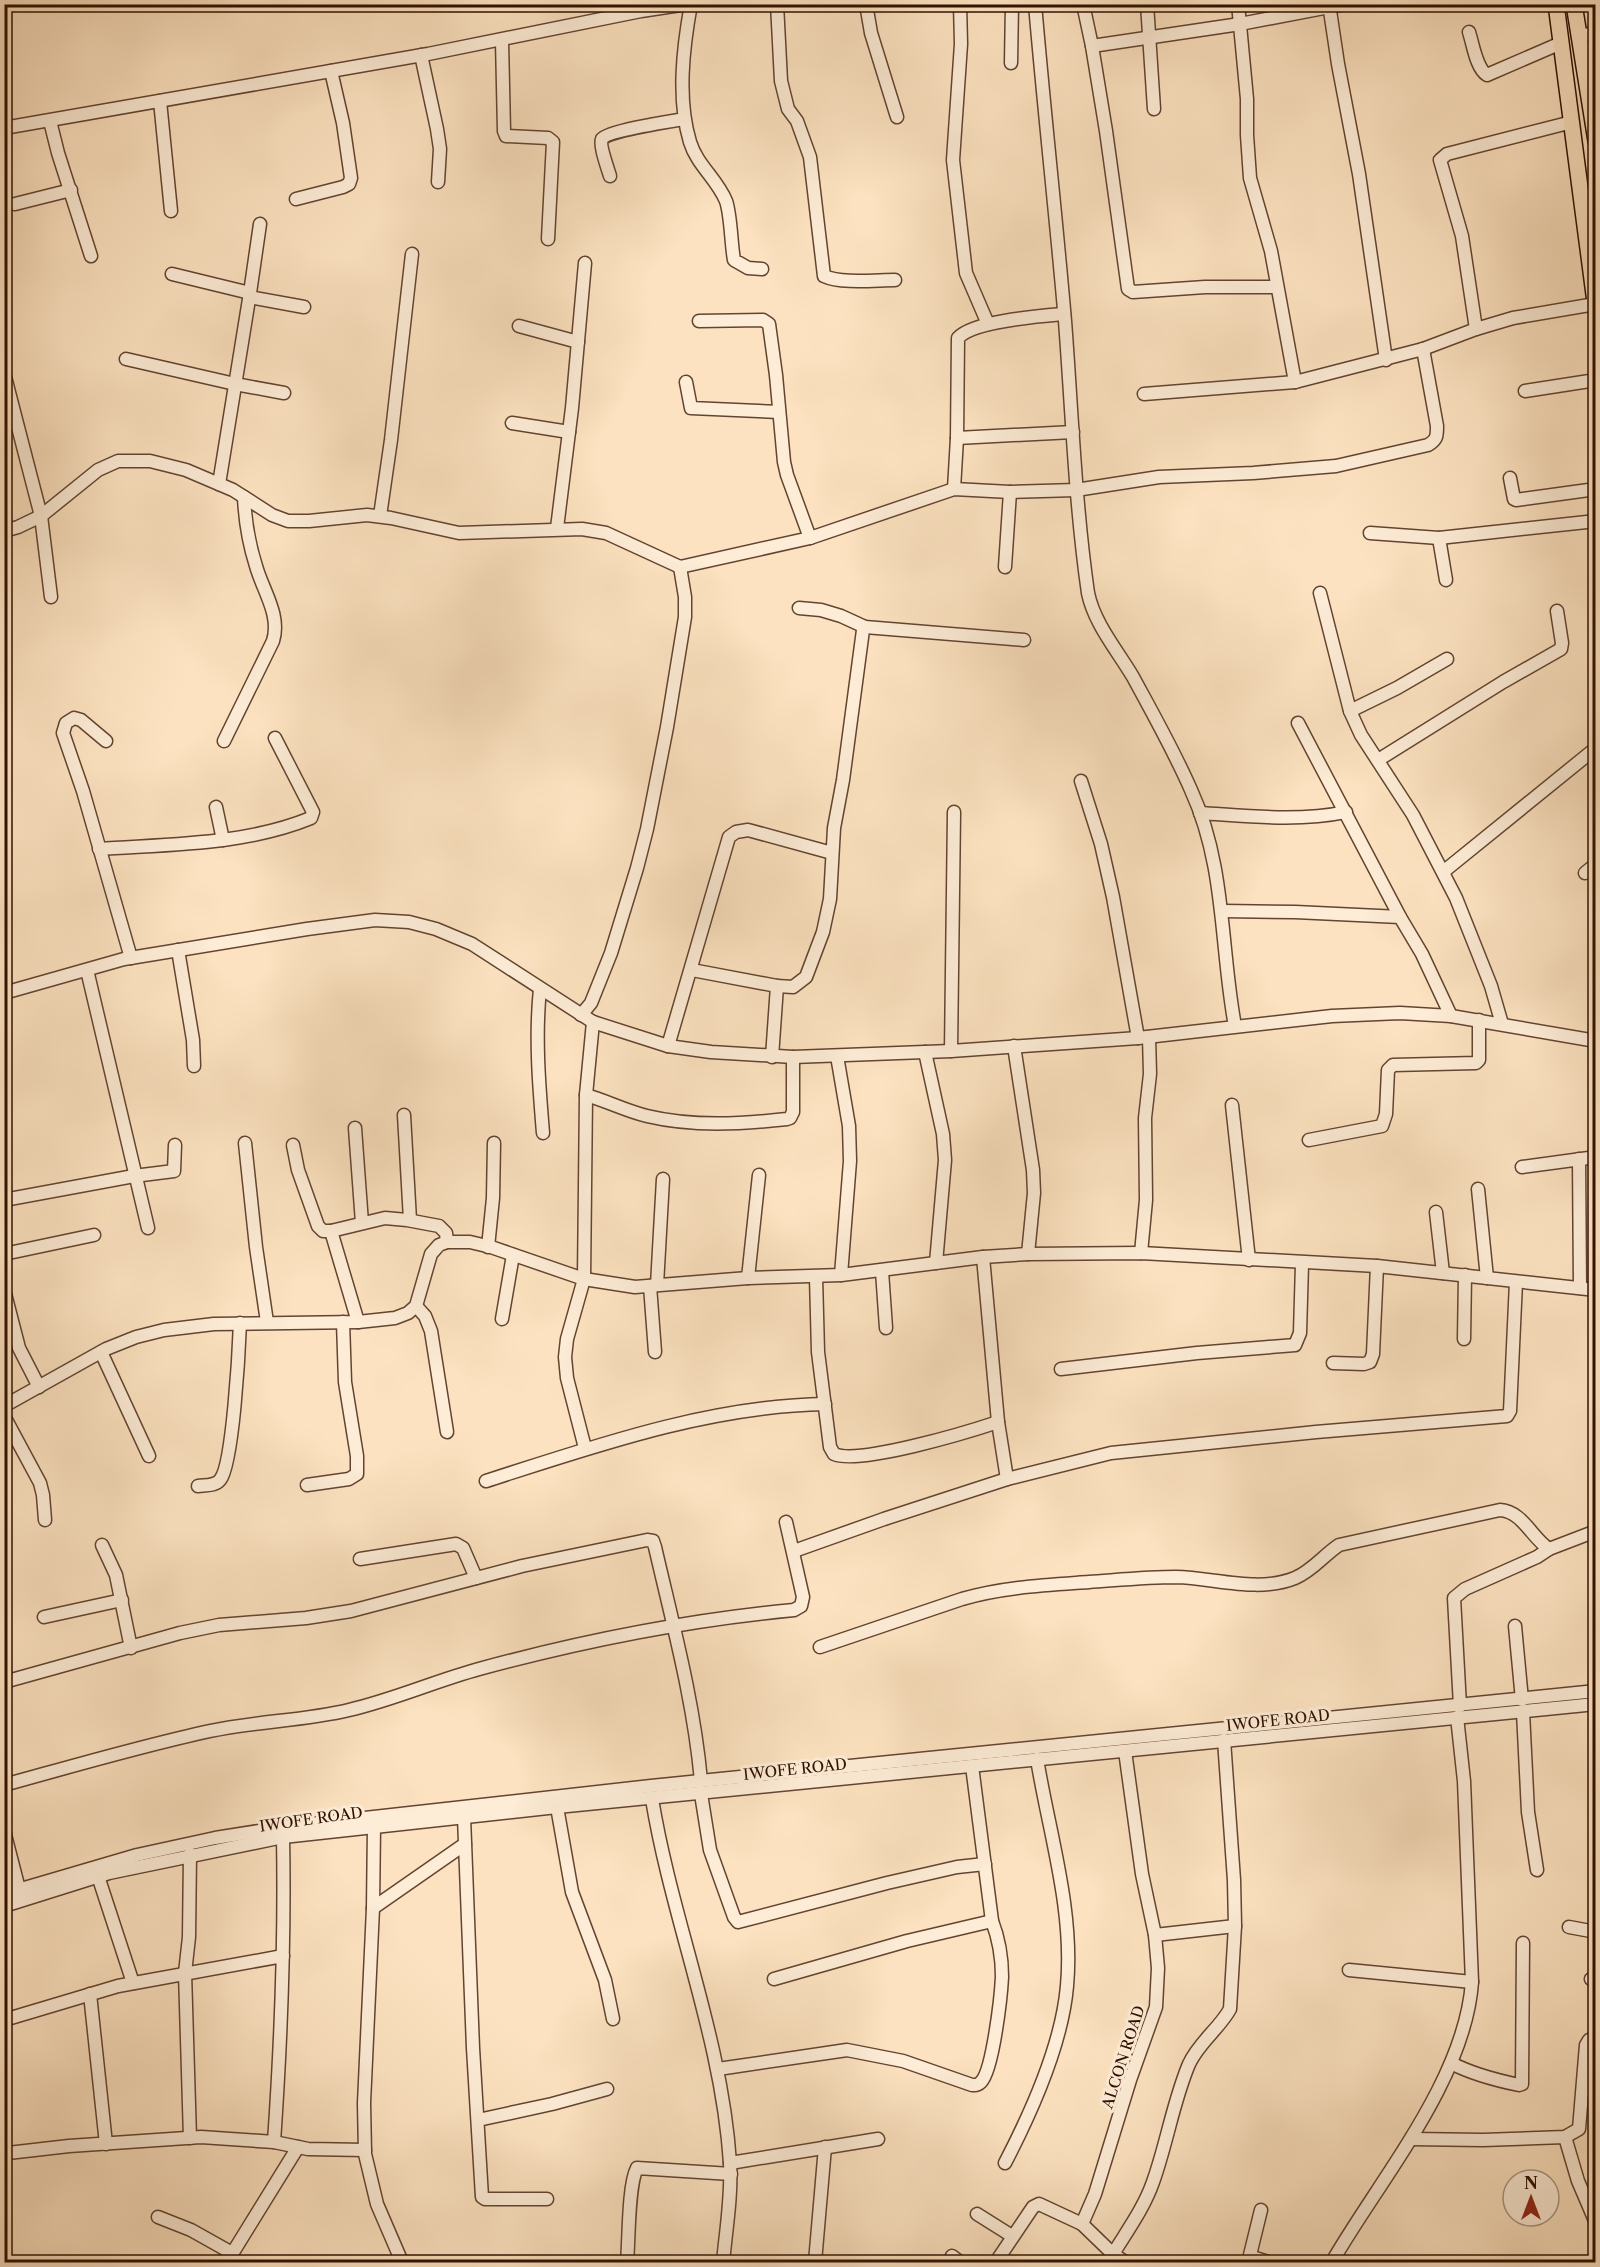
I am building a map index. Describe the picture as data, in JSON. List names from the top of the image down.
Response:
{
  "streets": {
    "street": ["IWOFE ROAD", "ALCON ROAD"]
  },
  "crossings": [
    ["IWOFE ROAD", "ALCON ROAD"]
  ],
  "north": "top"
}
